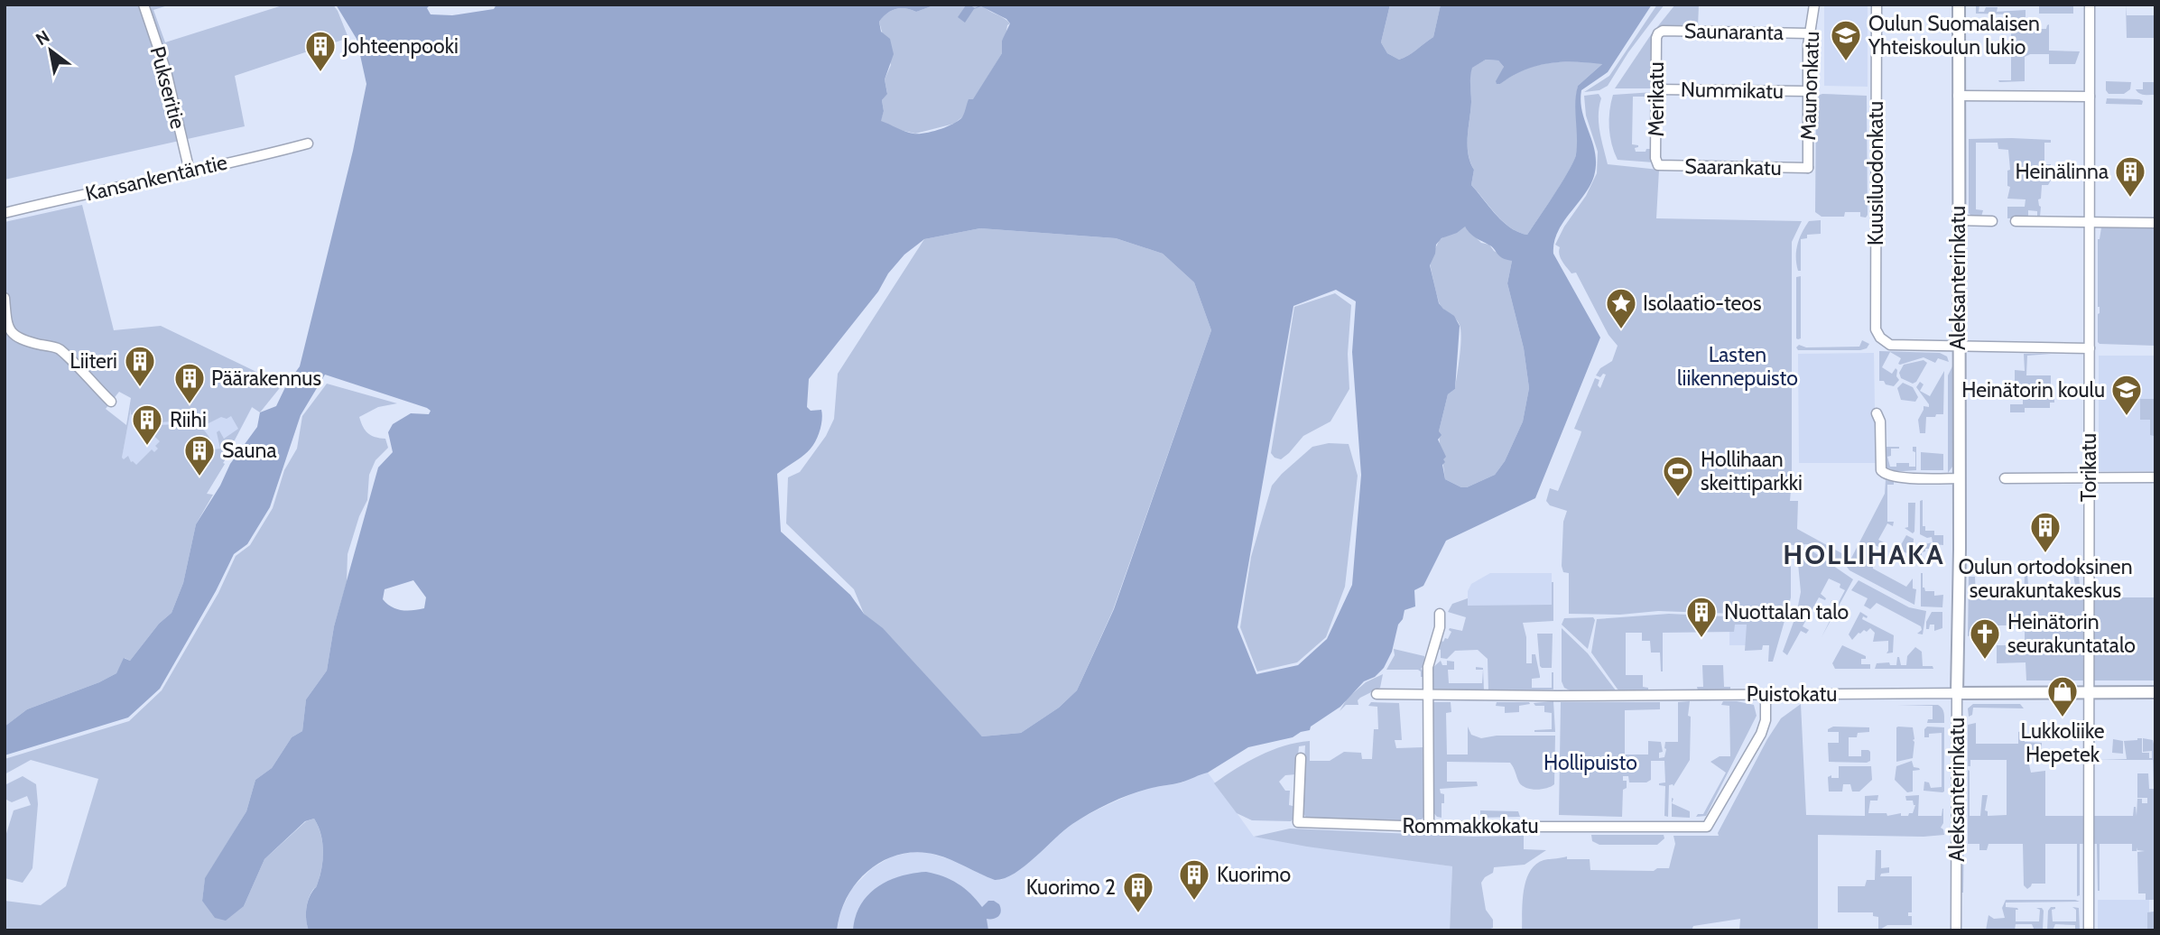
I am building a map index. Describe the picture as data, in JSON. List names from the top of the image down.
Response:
{
  "streets": {
    "main road": ["Aleksanterinkatu", "Puistokatu"],
    "street": [
      "Saunaranta",
      "Maunonkatu",
      "Pukseritie",
      "Nummikatu",
      "Merikatu",
      "Saarankatu",
      "Kuusiluodonkatu",
      "Kansankentäntie",
      "Torikatu",
      "Rommakkokatu"
    ]
  },
  "crossings": [
    ["Saunaranta", "Maunonkatu"],
    ["Saunaranta", "Merikatu"],
    ["Maunonkatu", "Nummikatu"],
    ["Maunonkatu", "Saarankatu"],
    ["Pukseritie", "Kansankentäntie"],
    ["Nummikatu", "Merikatu"],
    ["Merikatu", "Saarankatu"],
    ["Kuusiluodonkatu", "Aleksanterinkatu"],
    ["Aleksanterinkatu", "Puistokatu"],
    ["Torikatu", "Puistokatu"],
    ["Puistokatu", "Rommakkokatu"]
  ],
  "districts": ["HOLLIHAKA"],
  "parks": ["Lasten liikennepuisto", "Hollipuisto"],
  "places": {
    "school or university": ["Oulun Suomalaisen Yhteiskoulun lukio", "Heinätorin koulu"],
    "building": [
      "Johteenpooki",
      "Heinälinna",
      "Liiteri",
      "Päärakennus",
      "Riihi",
      "Sauna",
      "Oulun ortodoksinen seurakuntakeskus",
      "Nuottalan talo",
      "Kuorimo",
      "Kuorimo 2"
    ],
    "place": ["Isolaatio-teos"],
    "sports": ["Hollihaan skeittiparkki"],
    "church": ["Heinätorin seurakuntatalo"],
    "shop": ["Lukkoliike Hepetek"]
  },
  "north": "top left"
}
